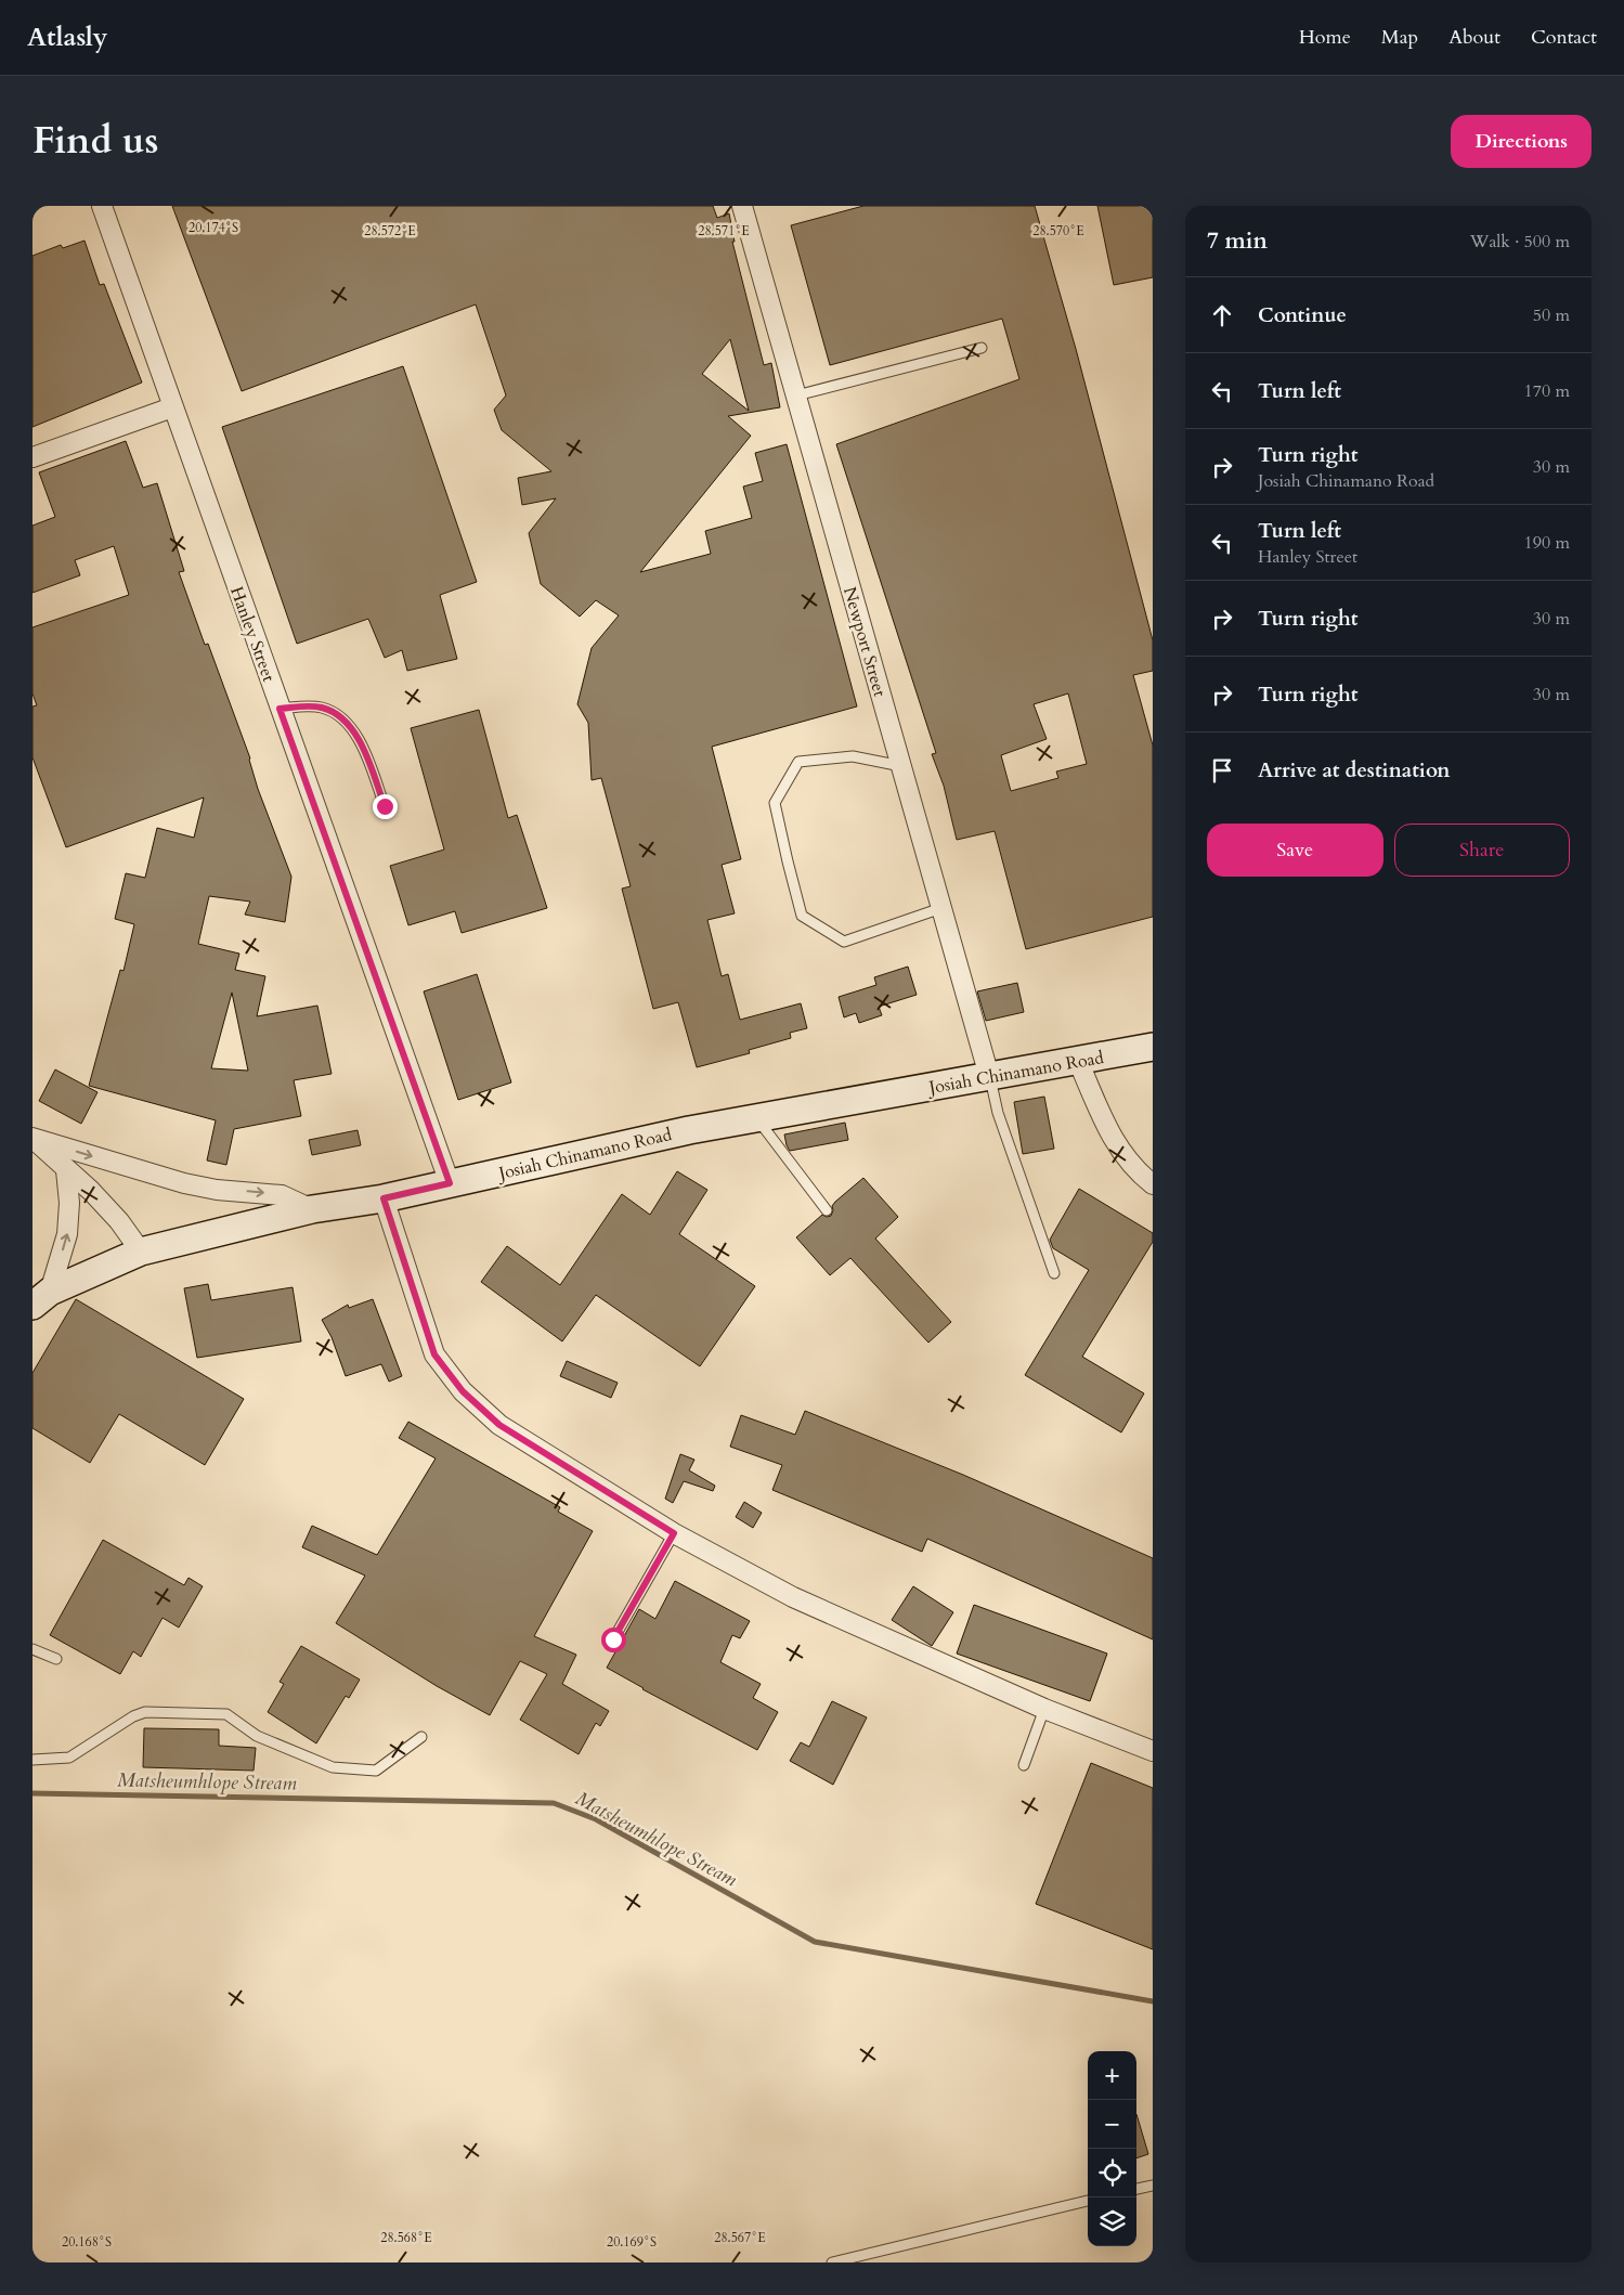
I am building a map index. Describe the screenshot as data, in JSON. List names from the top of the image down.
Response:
{
  "streets": {
    "street": ["Hanley Street", "Newport Street", "Josiah Chinamano Road"]
  },
  "crossings": [
    ["Hanley Street", "Josiah Chinamano Road"],
    ["Newport Street", "Josiah Chinamano Road"]
  ],
  "water": ["Matsheumhlope Stream"],
  "page": {
    "header": "Atlasly",
    "nav": [
      "Home",
      "Map",
      "About",
      "Contact"
    ],
    "title": "Find us",
    "buttons": [
      "Directions",
      ["Save", "Share"]
    ],
    "heading": ["7 min", "Walk · 500 m"],
    "list": [
      ["Continue", "50 m"],
      ["Turn left", "170 m"],
      ["Turn right", "Josiah Chinamano Road", "30 m"],
      ["Turn left", "Hanley Street", "190 m"],
      ["Turn right", "30 m"],
      ["Turn right", "30 m"],
      "Arrive at destination"
    ],
    "map_buttons": ["+", "−"]
  },
  "coordinates": [
    "20.174°S",
    "28.571°E",
    "28.572°E",
    "28.570°E",
    "28.568°E",
    "28.567°E",
    "20.168°S",
    "20.169°S"
  ]
}
